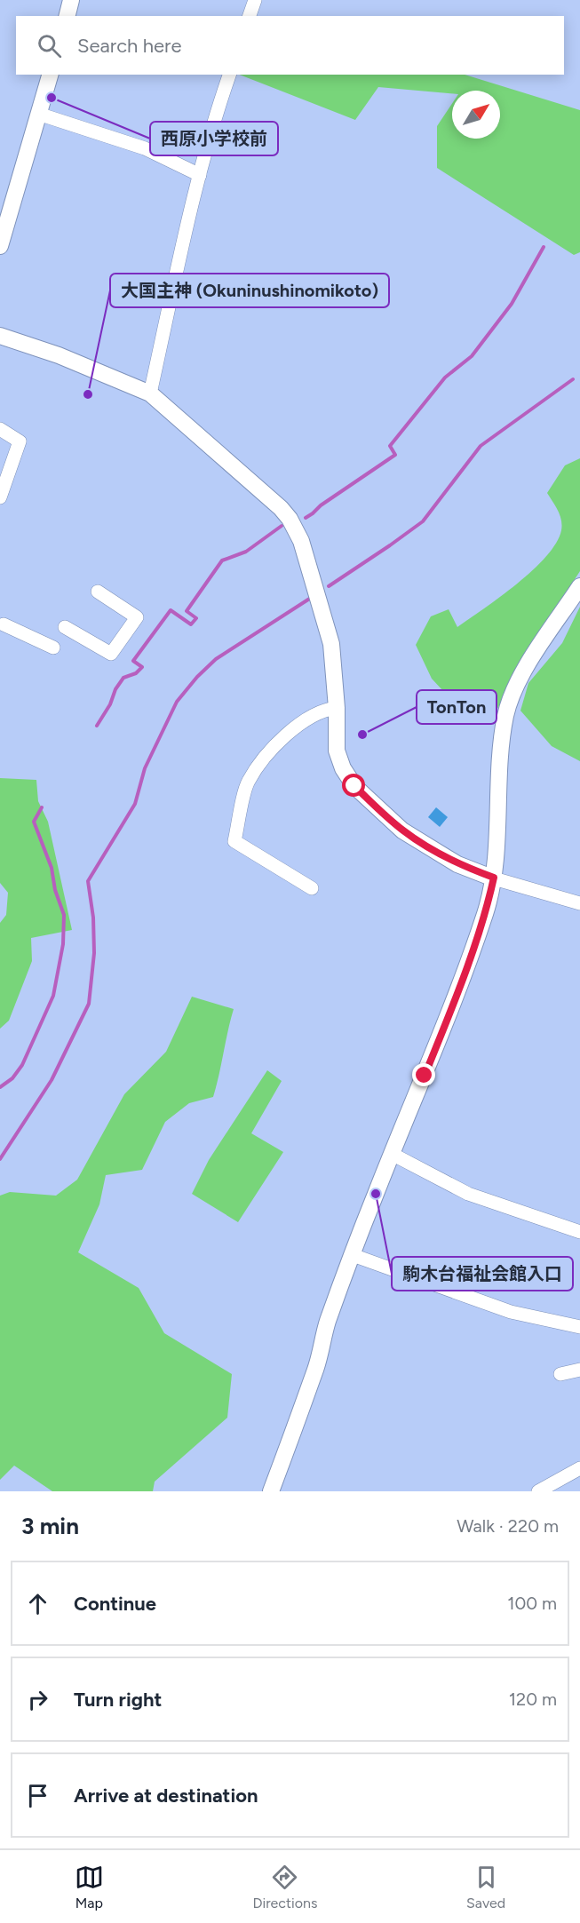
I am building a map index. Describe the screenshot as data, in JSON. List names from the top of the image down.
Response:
{
  "places": [
    "西原小学校前",
    "大国主神 (Okuninushinomikoto)",
    "TonTon",
    "駒木台福祉会館入口"
  ],
  "north": "top right",
  "page": {
    "search": "Search here",
    "heading": ["3 min", "Walk · 220 m"],
    "list": [
      ["Continue", "100 m"],
      ["Turn right", "120 m"],
      "Arrive at destination"
    ],
    "nav": ["Map", "Directions", "Saved"]
  }
}
